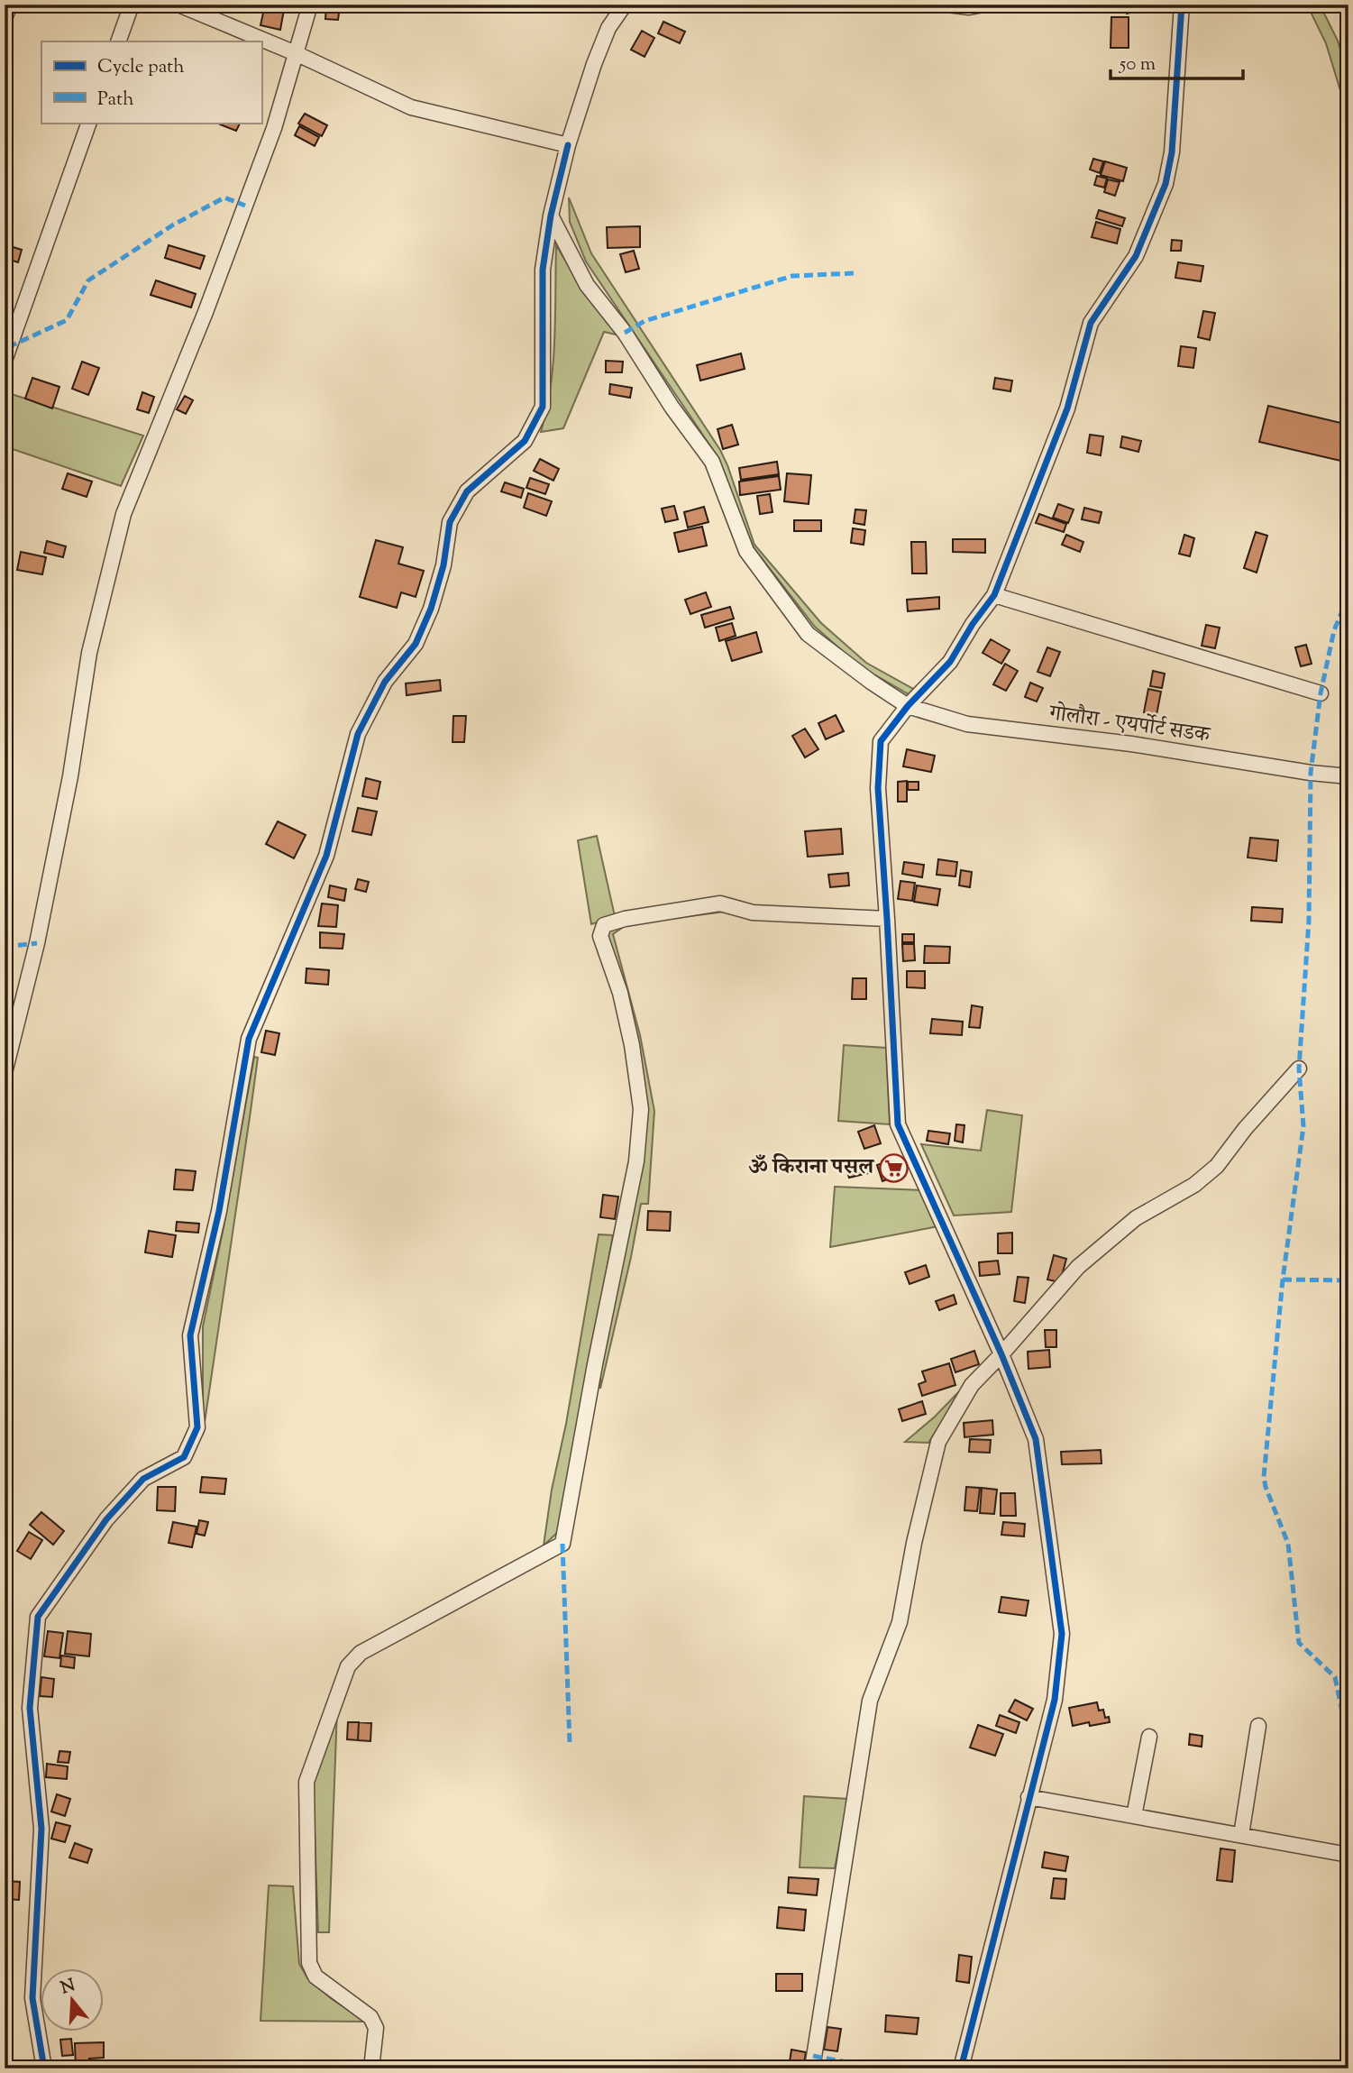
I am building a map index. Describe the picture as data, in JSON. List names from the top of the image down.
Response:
{
  "streets": {
    "street": ["गोलौरा - एयर्पोर्ट सडक"]
  },
  "places": {
    "supermarket": ["ॐ किराना पसल"]
  },
  "legend": ["Cycle path", "Path"],
  "scale_bar": "50 m",
  "north": "top"
}
